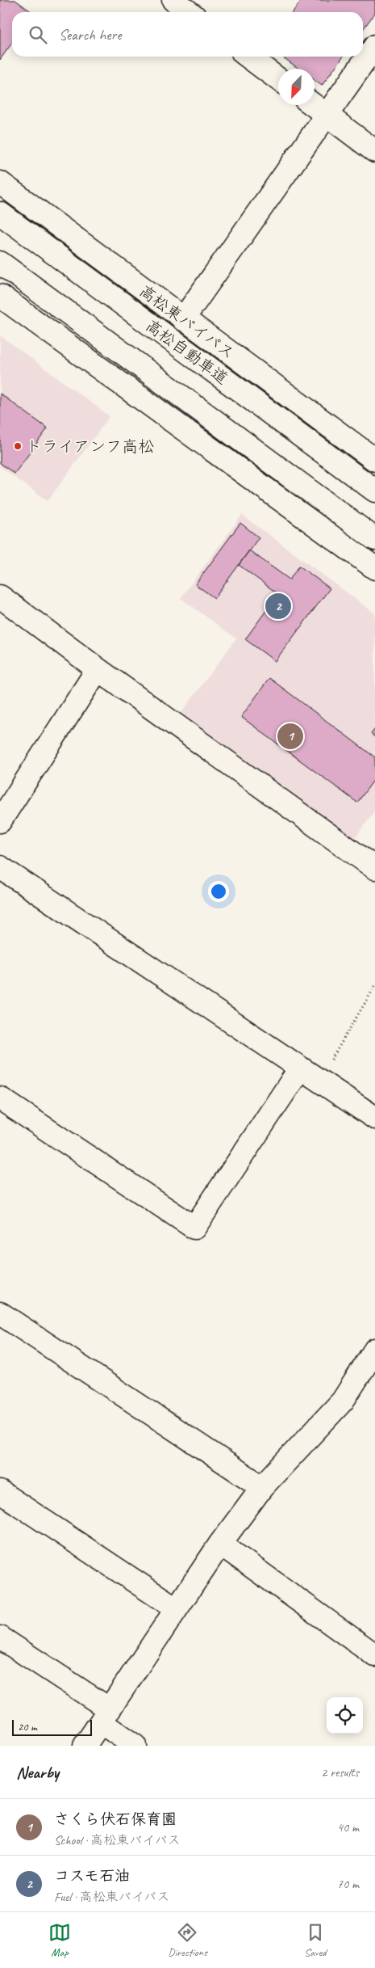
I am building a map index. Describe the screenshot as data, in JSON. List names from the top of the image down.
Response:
{
  "streets": {
    "main road": ["高松東バイパス", "高松自動車道"]
  },
  "places": ["トライアンフ高松"],
  "scale_bar": "20 m",
  "north": "bottom left",
  "page": {
    "search": "Search here",
    "pins": ["2", "1"],
    "scale": "20 m",
    "heading": ["Nearby", "2 results"],
    "list": [
      {
        "mark": "1",
        "name": "さくら伏石保育園",
        "note": "School · 高松東バイパス",
        "value": "40 m"
      },
      {
        "mark": "2",
        "name": "コスモ石油",
        "note": "Fuel · 高松東バイパス",
        "value": "70 m"
      }
    ],
    "nav": ["Map", "Directions", "Saved"]
  }
}
